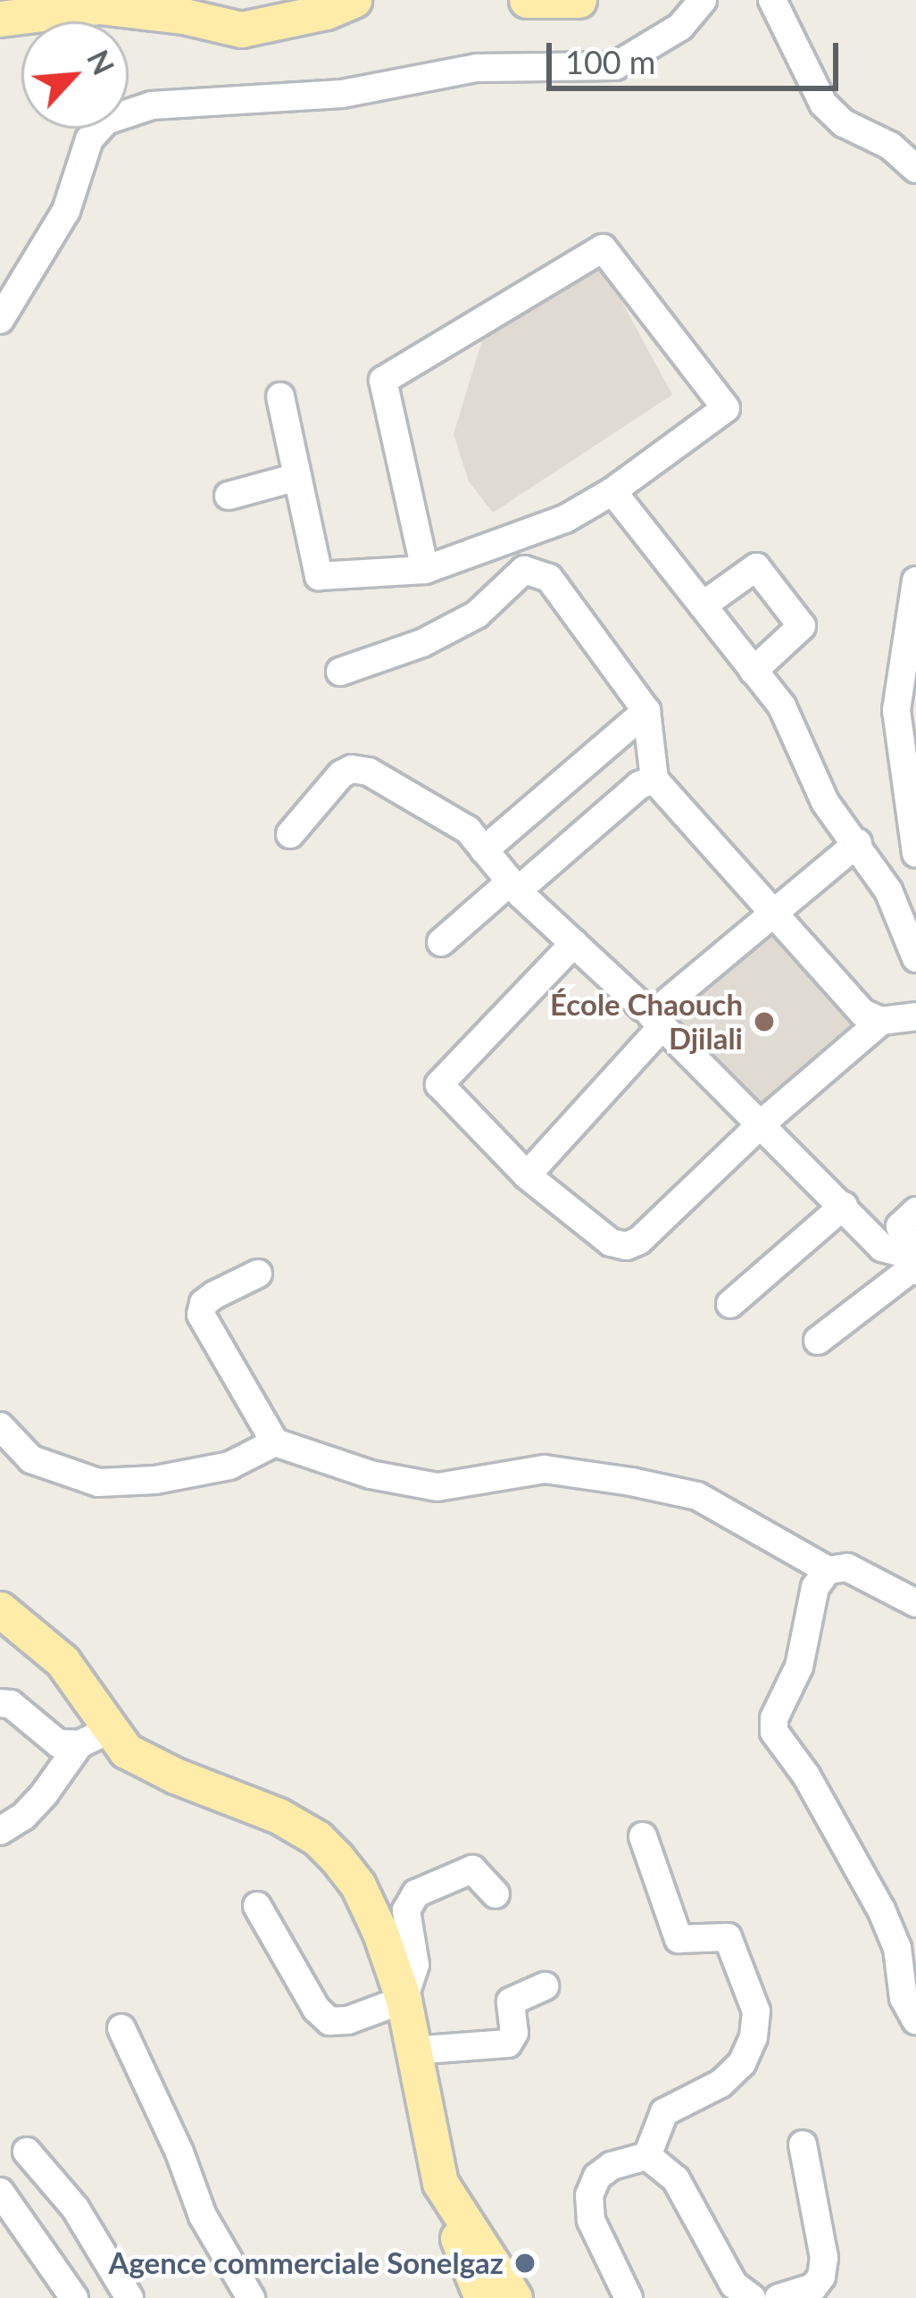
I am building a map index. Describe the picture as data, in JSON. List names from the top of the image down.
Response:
{
  "places": ["École Chaouch Djilali", "Agence commerciale Sonelgaz"],
  "scale_bar": "100 m",
  "north": "top right"
}
